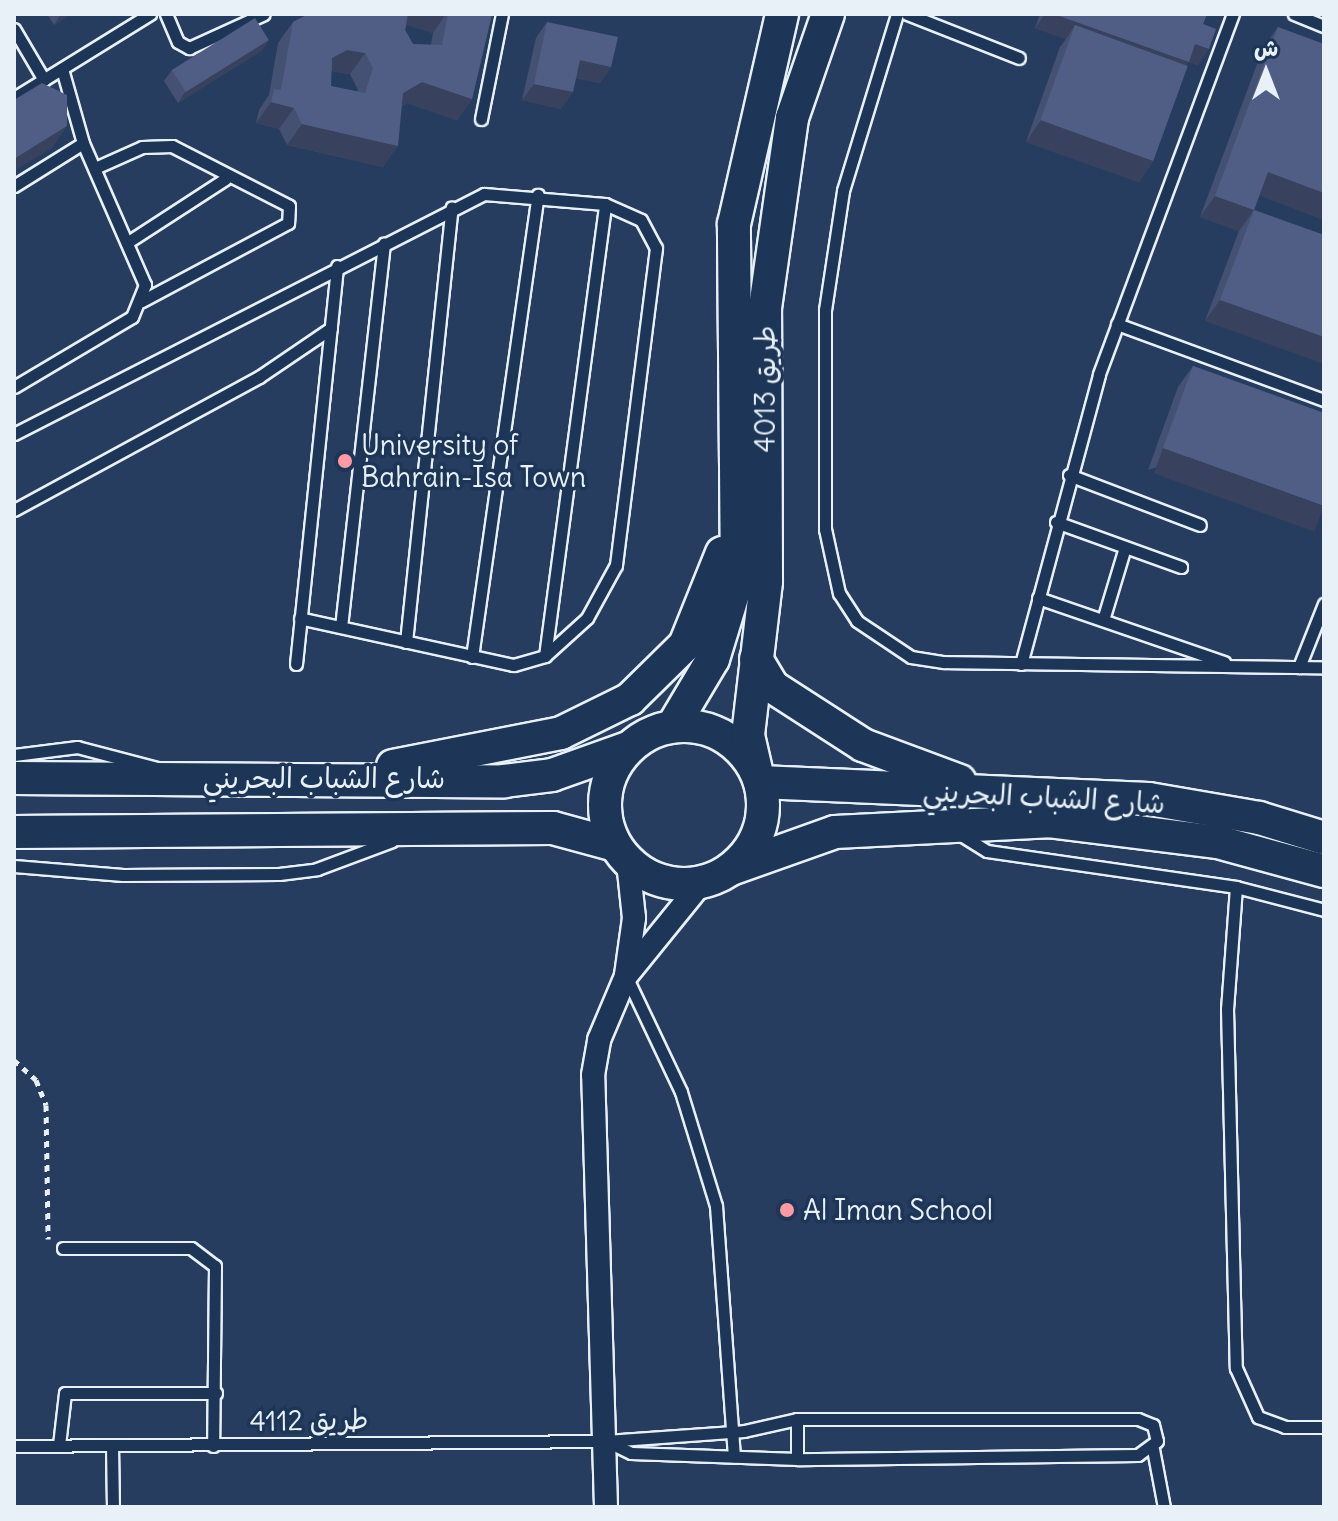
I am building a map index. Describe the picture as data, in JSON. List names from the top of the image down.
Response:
{
  "streets": {
    "street": ["طريق 4013", "شارع الشباب البحريني"],
    "lane": ["طريق 4112"]
  },
  "crossings": [
    ["طريق 4013", "شارع الشباب البحريني"]
  ],
  "places": ["University of Bahrain-Isa Town", "Al Iman School"],
  "north": "top"
}
